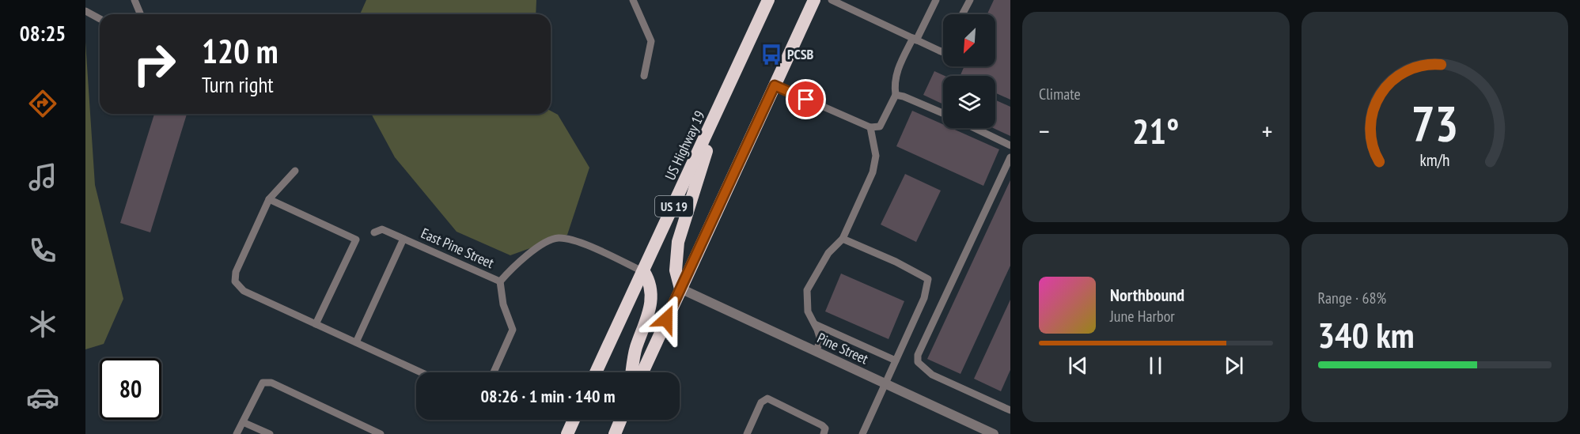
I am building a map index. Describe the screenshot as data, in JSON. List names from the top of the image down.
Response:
{
  "streets": {
    "highway": ["US Highway 19", "US 19"],
    "street": ["Pine Street"],
    "lane": ["East Pine Street"]
  },
  "crossings": [
    ["US Highway 19", "East Pine Street"],
    ["US 19", "Pine Street"]
  ],
  "places": {
    "bus stop": ["PCSB"]
  },
  "north": "bottom left",
  "page": {
    "tabs": "08:25",
    "tile": [
      "Climate",
      ["Range · 68%", "340 km"]
    ],
    "turn": ["120 m", "Turn right"],
    "heat": ["−", "21°", "+"],
    "song": ["Northbound", "June Harbor"],
    "limit": "80",
    "trip": "08:26 · 1 min · 140 m",
    "gauge": ["73", "km/h"]
  }
}
